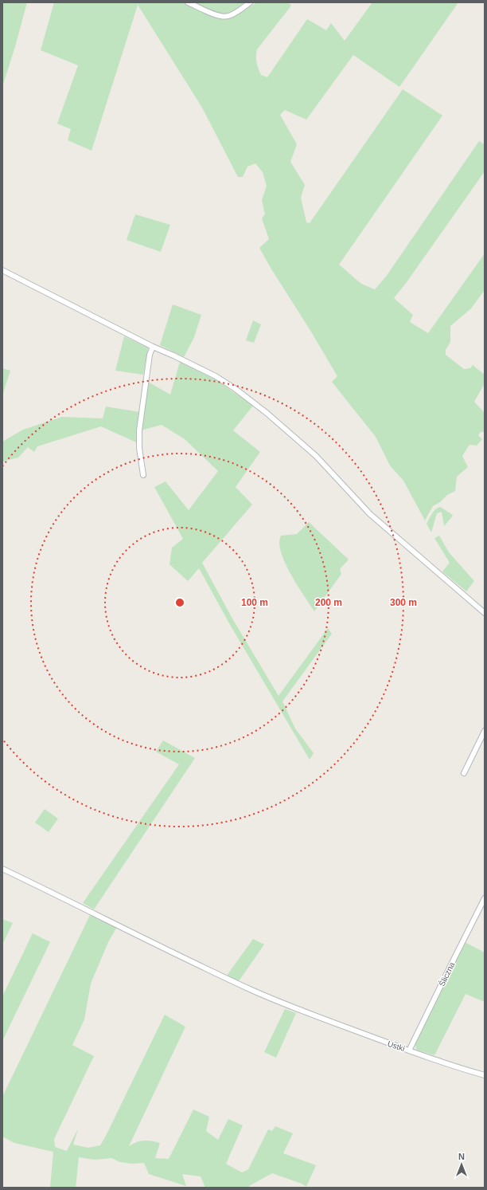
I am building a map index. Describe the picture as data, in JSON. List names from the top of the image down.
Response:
{
  "streets": {
    "street": ["Śliczna", "Ustki"]
  },
  "crossings": [
    ["Śliczna", "Ustki"]
  ],
  "north": "top",
  "rings": ["100 m", "200 m", "300 m"]
}
